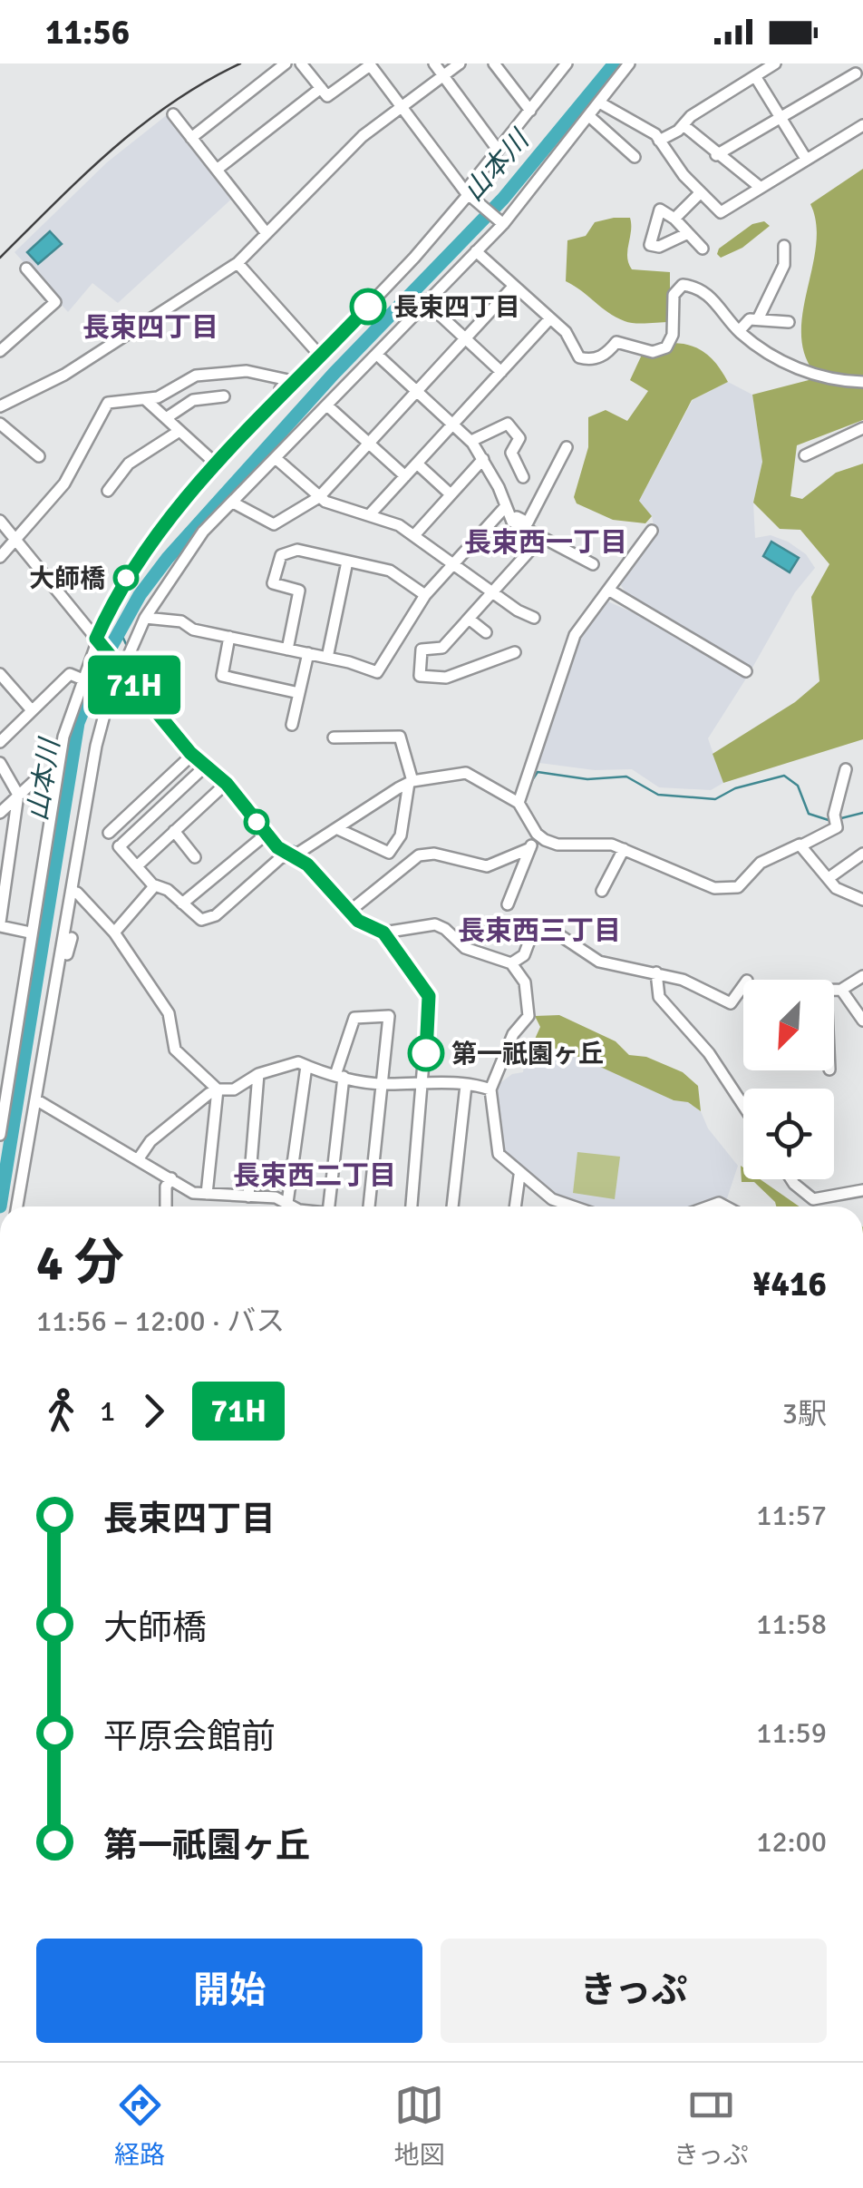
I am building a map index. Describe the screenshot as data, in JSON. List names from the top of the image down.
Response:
{
  "districts": [
    "長束四丁目",
    "長束西一丁目",
    "長束西三丁目",
    "長束西二丁目"
  ],
  "water": ["山本川"],
  "places": ["長束四丁目", "大師橋", "第一祇園ヶ丘"],
  "lines": ["bus line 71H"],
  "north": "bottom left",
  "page": {
    "status": "11:56",
    "on_map": "71H",
    "heading": ["4 分", "11:56 – 12:00 · バス", "¥416"],
    "legs": ["1", "71H", "3駅"],
    "list": [
      {
        "name": "長束四丁目",
        "value": "11:57"
      },
      {
        "name": "大師橋",
        "value": "11:58"
      },
      {
        "name": "平原会館前",
        "value": "11:59"
      },
      {
        "name": "第一祇園ヶ丘",
        "value": "12:00"
      }
    ],
    "buttons": ["開始", "きっぷ"],
    "tabs": ["経路", "地図", "きっぷ"]
  }
}
